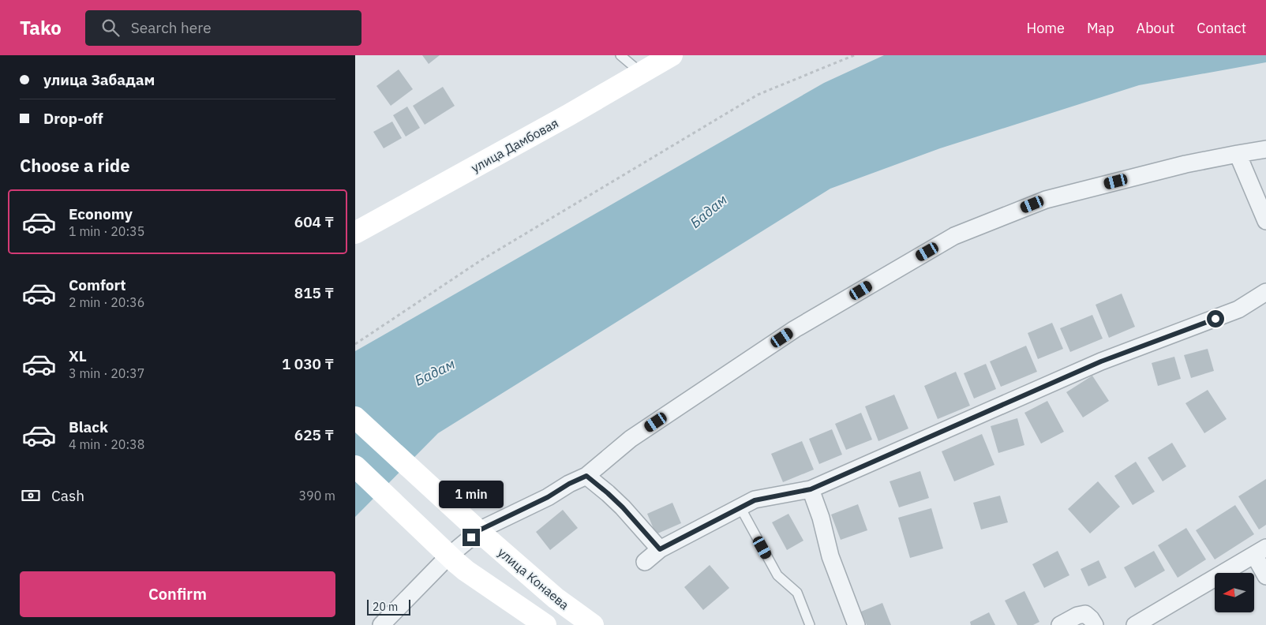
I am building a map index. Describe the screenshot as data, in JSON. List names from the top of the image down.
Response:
{
  "streets": {
    "main road": ["улица Дамбовая", "улица Конаева"]
  },
  "water": ["Бадам"],
  "scale_bar": "20 m",
  "north": "left",
  "page": {
    "header": "Tako",
    "search": "Search here",
    "nav": [
      "Home",
      "Map",
      "About",
      "Contact"
    ],
    "banner": ["улица Забадам", "Drop-off"],
    "heading": "Choose a ride",
    "list": [
      {
        "name": "Economy",
        "note": "1 min · 20:35",
        "value": "604 ₸"
      },
      {
        "name": "Comfort",
        "note": "2 min · 20:36",
        "value": "815 ₸"
      },
      {
        "name": "XL",
        "note": "3 min · 20:37",
        "value": "1 030 ₸"
      },
      {
        "name": "Black",
        "note": "4 min · 20:38",
        "value": "625 ₸"
      }
    ],
    "pay": ["Cash", "390 m"],
    "bubble": "1 min",
    "buttons": "Confirm",
    "scale": "20 m"
  }
}
